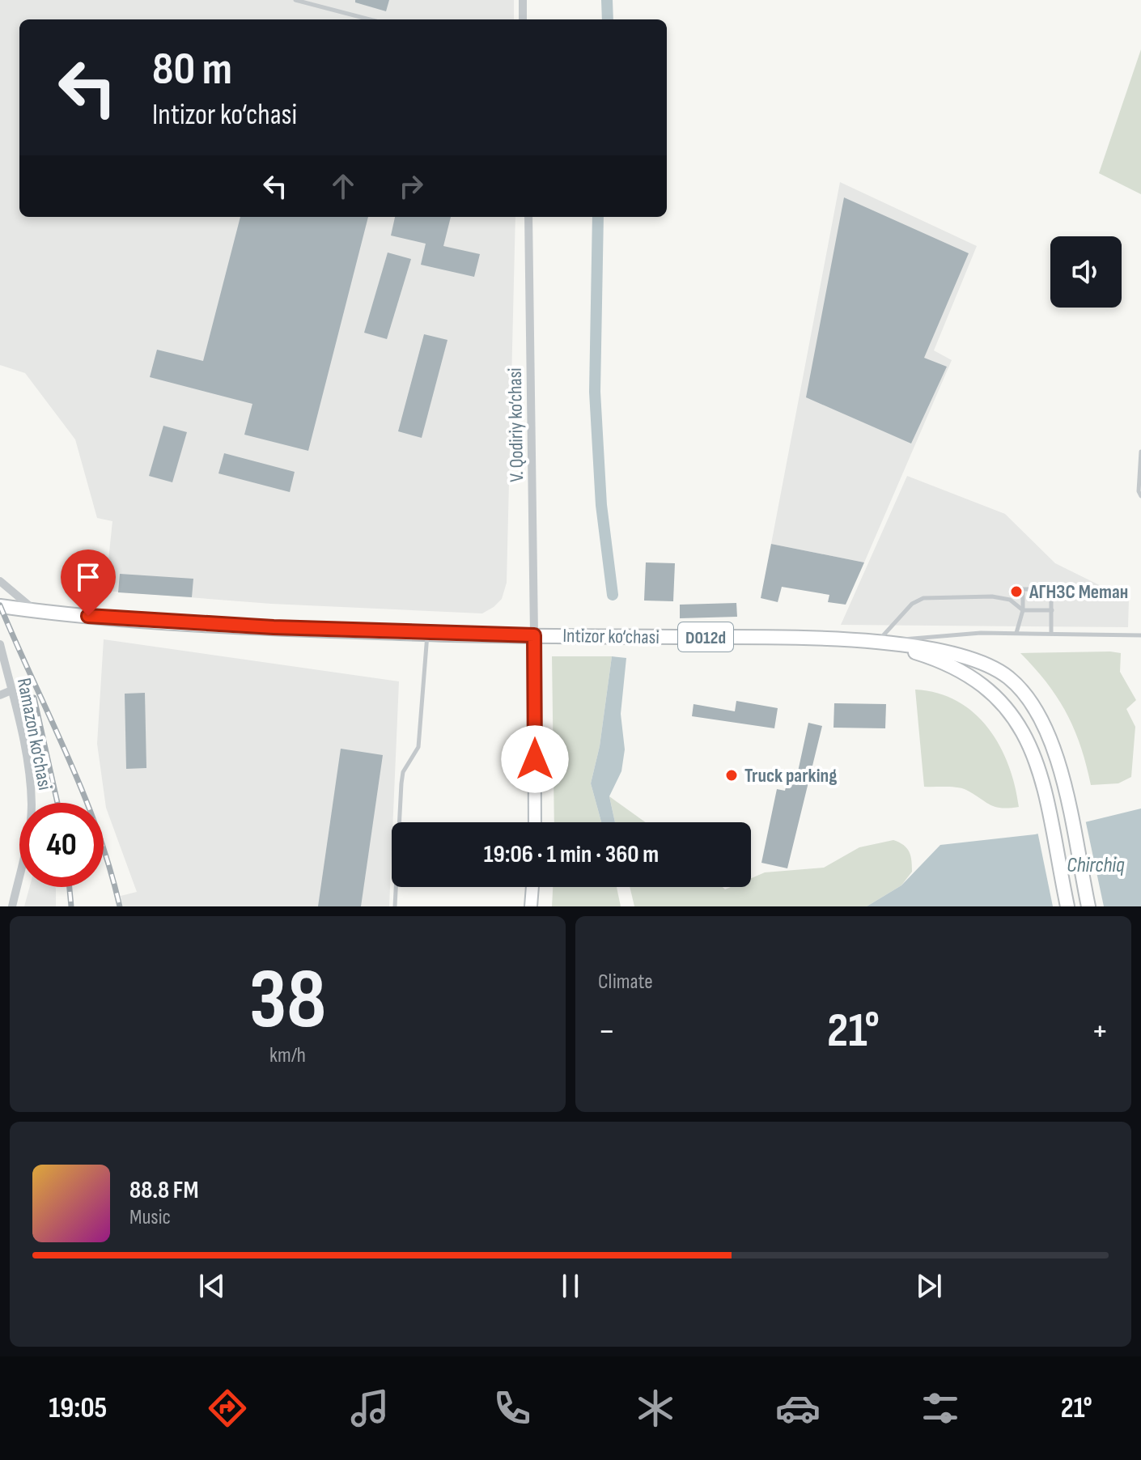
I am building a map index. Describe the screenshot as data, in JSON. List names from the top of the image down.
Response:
{
  "streets": {
    "main road": ["Intizor ko‘chasi", "D012d"],
    "street": ["V. Qodiriy ko‘chasi", "Ramazon ko‘chasi"]
  },
  "crossings": [
    ["V. Qodiriy ko‘chasi", "Intizor ko‘chasi"],
    ["Intizor ko‘chasi", "D012d"]
  ],
  "water": ["Chirchiq"],
  "places": ["АГНЗС Метан", "Truck parking"],
  "page": {
    "turn": ["80 m", "Intizor ko‘chasi"],
    "limit": "40",
    "trip": "19:06 · 1 min · 360 m",
    "tile": [
      ["38", "km/h"],
      "Climate"
    ],
    "heat": ["−", "21°", "+"],
    "song": ["88.8 FM", "Music"],
    "tabs": ["19:05", "21°"]
  }
}
